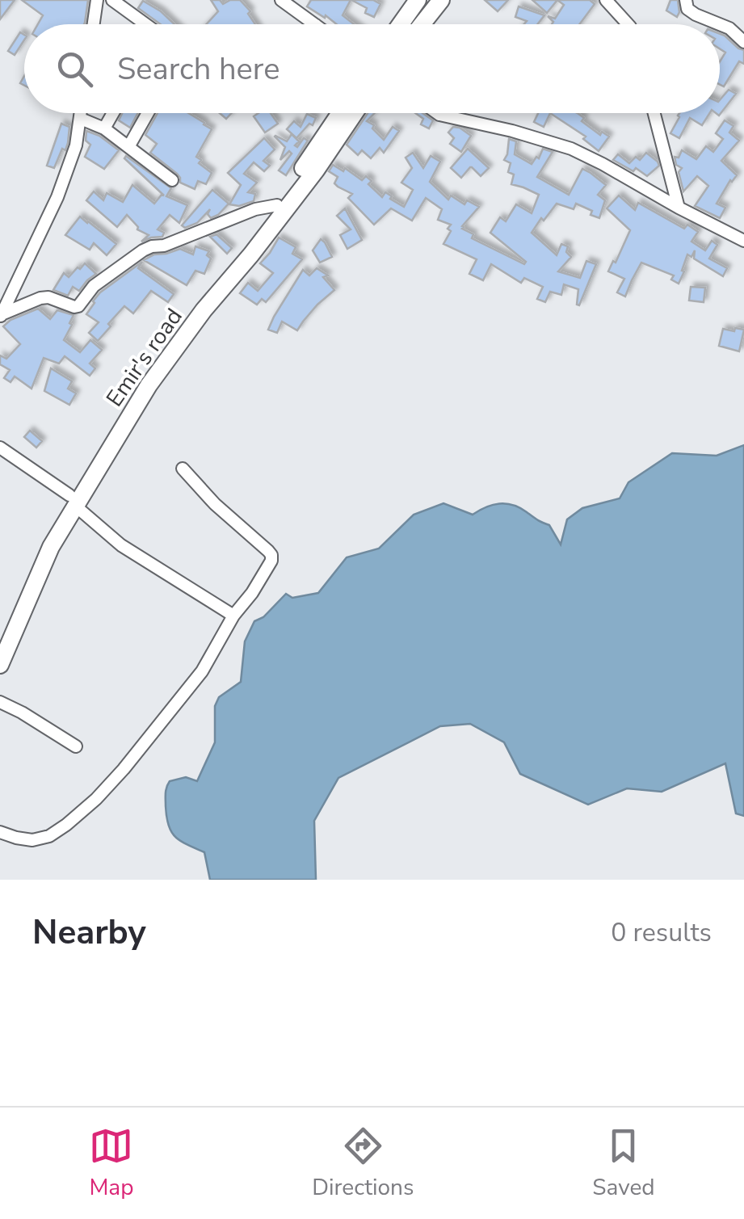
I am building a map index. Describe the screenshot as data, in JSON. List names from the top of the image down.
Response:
{
  "streets": {
    "main road": ["Emir's road"]
  },
  "page": {
    "search": "Search here",
    "heading": ["Nearby", "0 results"],
    "nav": ["Map", "Directions", "Saved"]
  }
}
